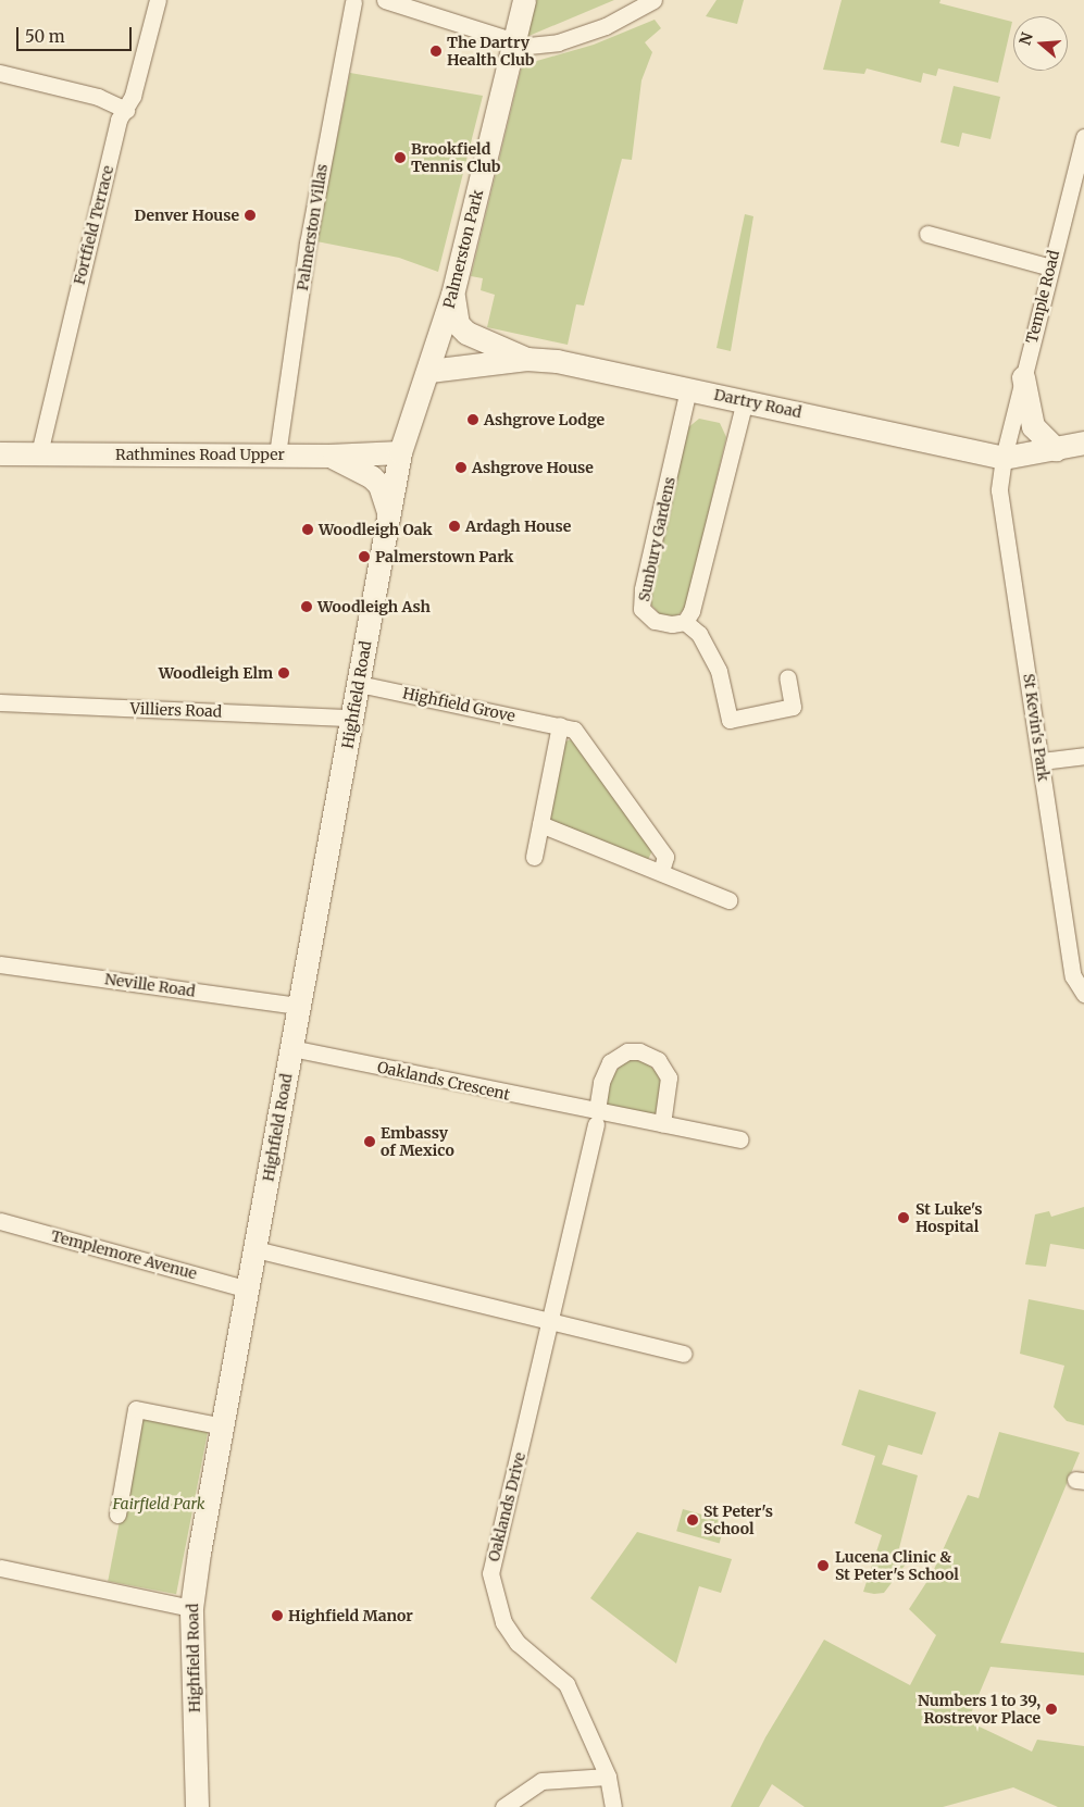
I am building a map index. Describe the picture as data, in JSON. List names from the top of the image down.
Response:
{
  "streets": {
    "street": [
      "Fortfield Terrace",
      "Palmerston Villas",
      "Palmerston Park",
      "Temple Road",
      "Dartry Road",
      "Rathmines Road Upper",
      "Sunbury Gardens",
      "Highfield Road",
      "Highfield Grove",
      "Villiers Road",
      "St Kevin's Park",
      "Neville Road",
      "Oaklands Crescent",
      "Templemore Avenue",
      "Oaklands Drive"
    ]
  },
  "crossings": [
    ["Fortfield Terrace", "Rathmines Road Upper"],
    ["Palmerston Villas", "Rathmines Road Upper"],
    ["Palmerston Park", "Dartry Road"],
    ["Palmerston Park", "Rathmines Road Upper"],
    ["Palmerston Park", "Highfield Road"],
    ["Temple Road", "Dartry Road"],
    ["Temple Road", "St Kevin's Park"],
    ["Dartry Road", "Sunbury Gardens"],
    ["Dartry Road", "St Kevin's Park"],
    ["Rathmines Road Upper", "Highfield Road"],
    ["Highfield Road", "Highfield Grove"],
    ["Highfield Road", "Villiers Road"],
    ["Highfield Road", "Neville Road"],
    ["Highfield Road", "Oaklands Crescent"],
    ["Highfield Road", "Templemore Avenue"],
    ["Oaklands Crescent", "Oaklands Drive"]
  ],
  "parks": ["Fairfield Park"],
  "places": [
    "The Dartry Health Club",
    "Brookfield Tennis Club",
    "Denver House",
    "Ashgrove Lodge",
    "Ashgrove House",
    "Ardagh House",
    "Woodleigh Oak",
    "Palmerstown Park",
    "Woodleigh Ash",
    "Woodleigh Elm",
    "Embassy of Mexico",
    "St Luke's Hospital",
    "St Peter's School",
    "Lucena Clinic & St Peter's School",
    "Highfield Manor",
    "Numbers 1 to 39, Rostrevor Place"
  ],
  "scale_bar": "50 m",
  "north": "left"
}
